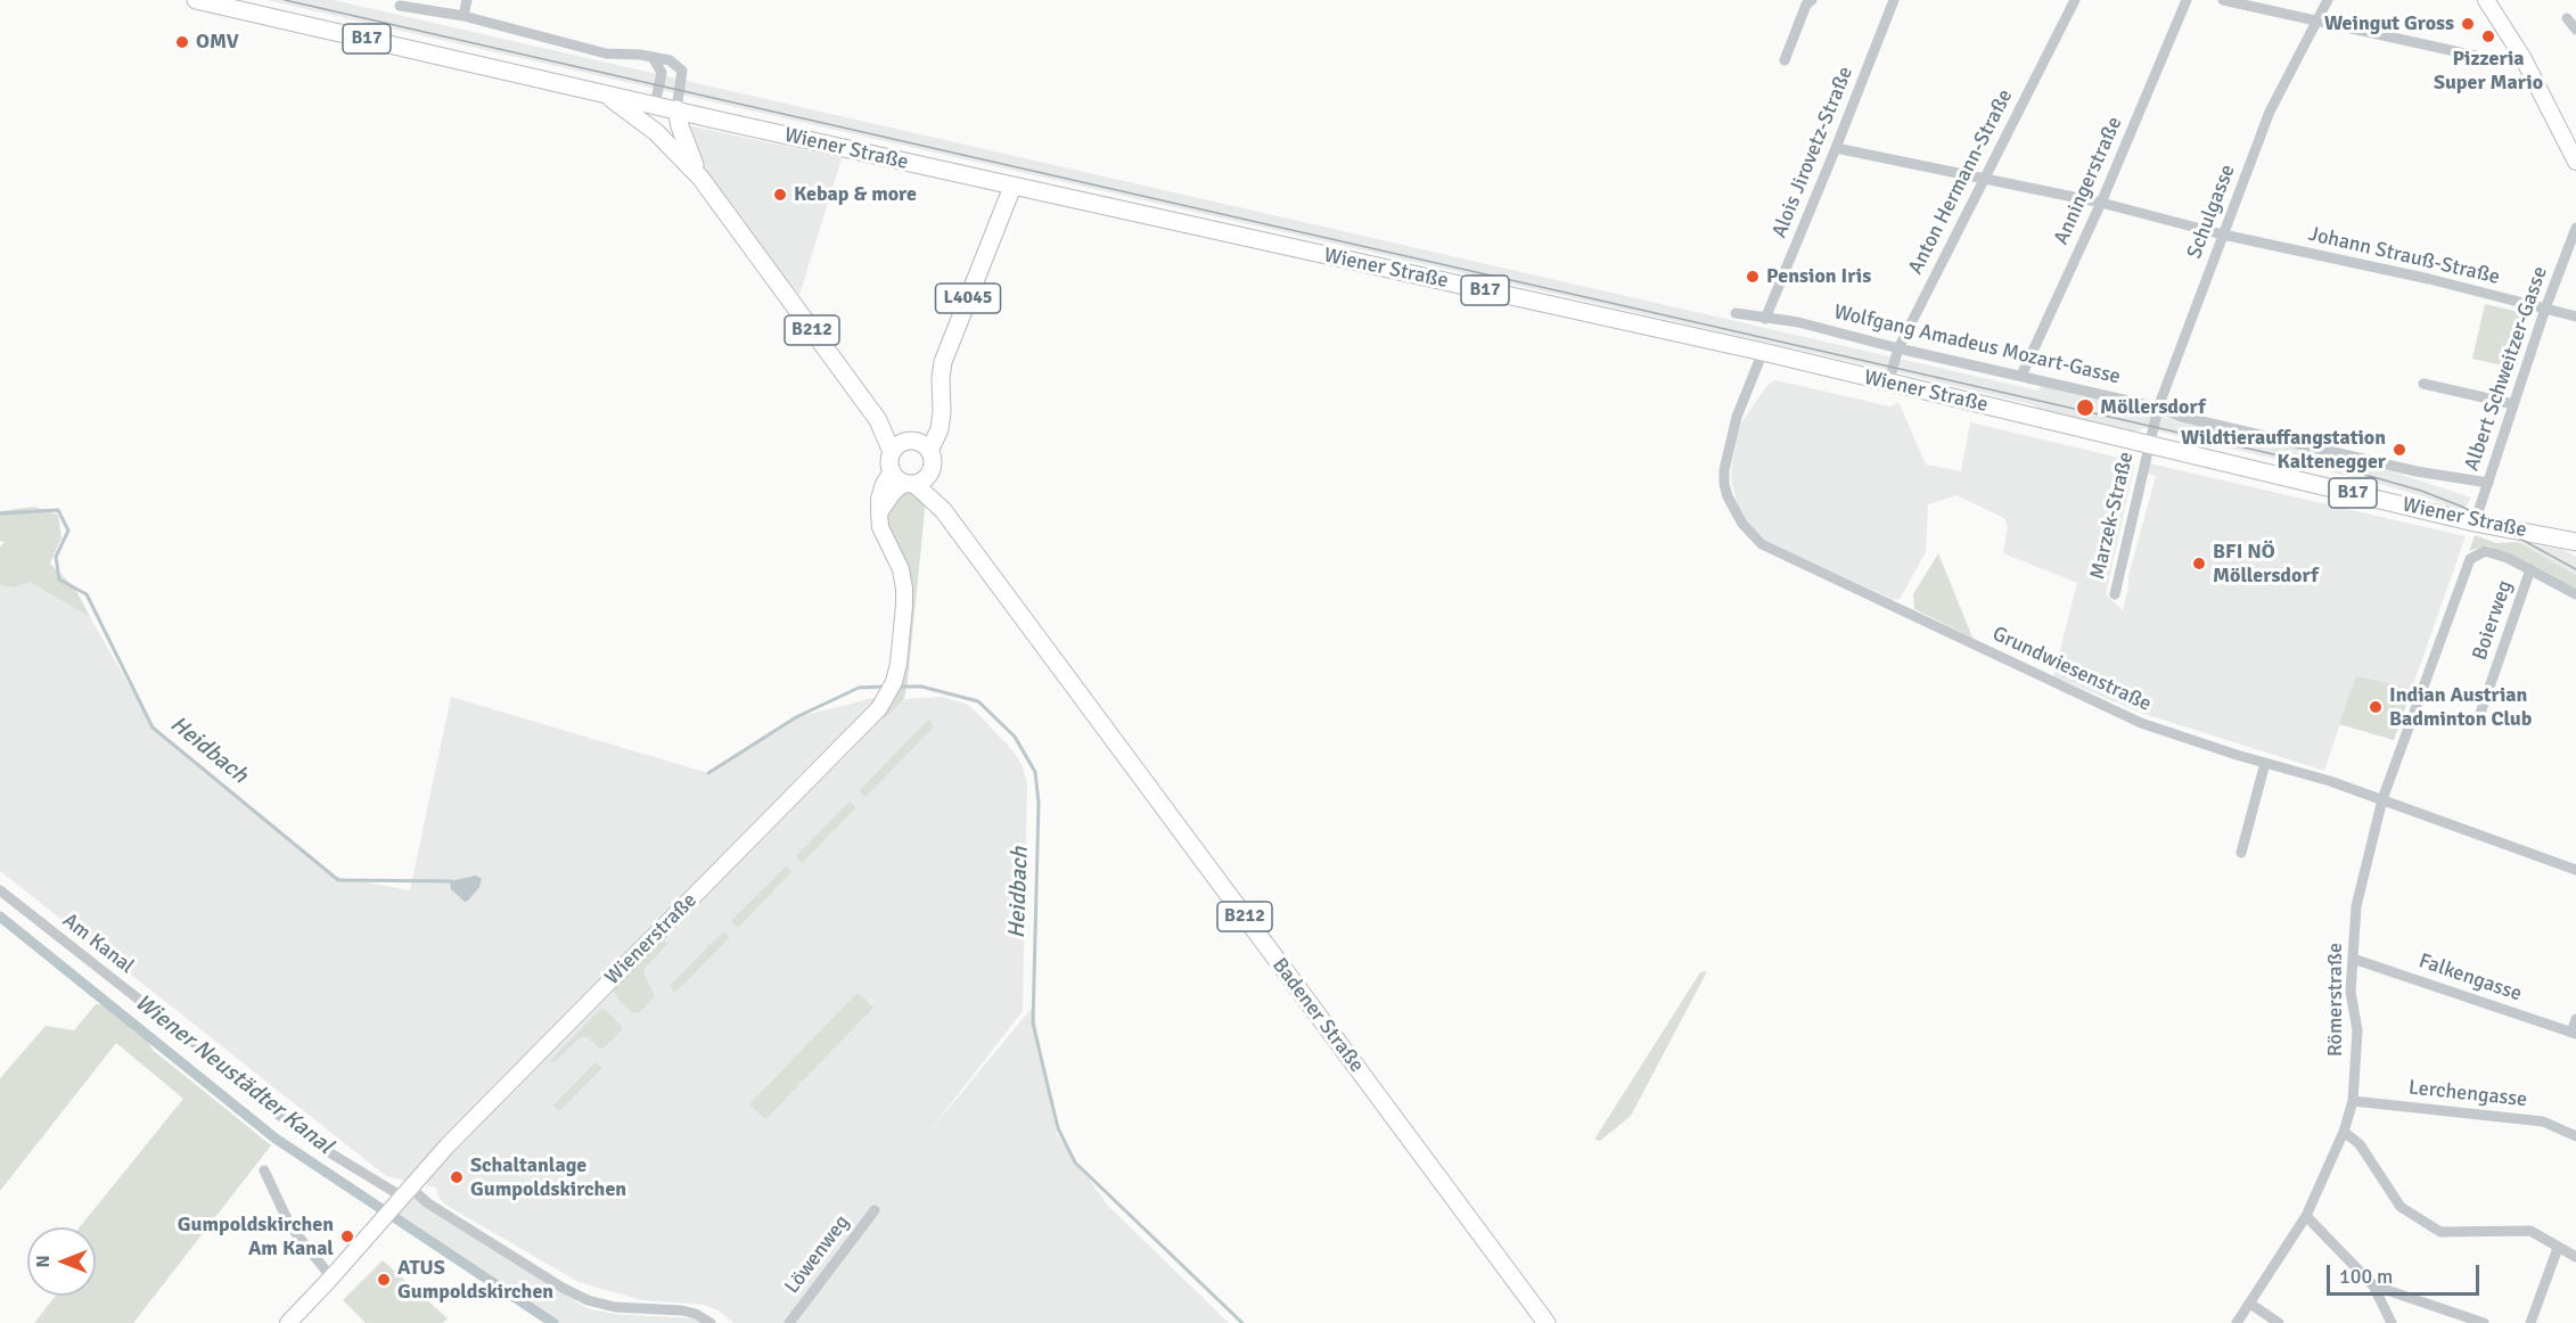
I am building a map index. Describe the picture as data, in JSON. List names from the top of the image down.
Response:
{
  "streets": {
    "main road": [
      "B17",
      "Wiener Straße",
      "L4045",
      "B212",
      "Badener Straße"
    ],
    "street": [
      "Alois Jirovetz-Straße",
      "Anningerstraße",
      "Anton Hermann-Straße",
      "Schulgasse",
      "Johann Strauß-Straße",
      "Wolfgang Amadeus Mozart-Gasse",
      "Albert Schweitzer-Gasse",
      "Marzek-Straße",
      "Boierweg",
      "Grundwiesenstraße",
      "Wienerstraße",
      "Am Kanal",
      "Falkengasse",
      "Römerstraße",
      "Lerchengasse",
      "Löwenweg"
    ]
  },
  "crossings": [
    ["Wiener Straße", "Anton Hermann-Straße"],
    ["Wiener Straße", "Schulgasse"],
    ["Wiener Straße", "L4045"],
    ["Wiener Straße", "B212"],
    ["Wiener Straße", "Albert Schweitzer-Gasse"],
    ["Wiener Straße", "Marzek-Straße"],
    ["Wiener Straße", "Grundwiesenstraße"],
    ["Alois Jirovetz-Straße", "Johann Strauß-Straße"],
    ["Alois Jirovetz-Straße", "Wolfgang Amadeus Mozart-Gasse"],
    ["Anningerstraße", "Johann Strauß-Straße"],
    ["Anningerstraße", "Wolfgang Amadeus Mozart-Gasse"],
    ["Anton Hermann-Straße", "Johann Strauß-Straße"],
    ["Anton Hermann-Straße", "Wolfgang Amadeus Mozart-Gasse"],
    ["Schulgasse", "Johann Strauß-Straße"],
    ["Schulgasse", "Wolfgang Amadeus Mozart-Gasse"],
    ["Schulgasse", "Marzek-Straße"],
    ["Johann Strauß-Straße", "Albert Schweitzer-Gasse"],
    ["L4045", "B212"],
    ["L4045", "Wienerstraße"],
    ["L4045", "Badener Straße"],
    ["B212", "Wienerstraße"],
    ["B212", "Badener Straße"],
    ["Wolfgang Amadeus Mozart-Gasse", "Albert Schweitzer-Gasse"],
    ["Boierweg", "Römerstraße"],
    ["Grundwiesenstraße", "Römerstraße"],
    ["Wienerstraße", "Am Kanal"],
    ["Wienerstraße", "Badener Straße"],
    ["Falkengasse", "Römerstraße"],
    ["Römerstraße", "Lerchengasse"]
  ],
  "water": ["Heidbach", "Wiener Neustädter Kanal"],
  "places": [
    "Weingut Gross",
    "Pizzeria Super Mario",
    "OMV",
    "Kebap & more",
    "Pension Iris",
    "Möllersdorf",
    "Wildtierauffangstation Kaltenegger",
    "BFI NÖ Möllersdorf",
    "Indian Austrian Badminton Club",
    "Schaltanlage Gumpoldskirchen",
    "Gumpoldskirchen Am Kanal",
    "ATUS Gumpoldskirchen"
  ],
  "scale_bar": "100 m",
  "north": "left"
}
